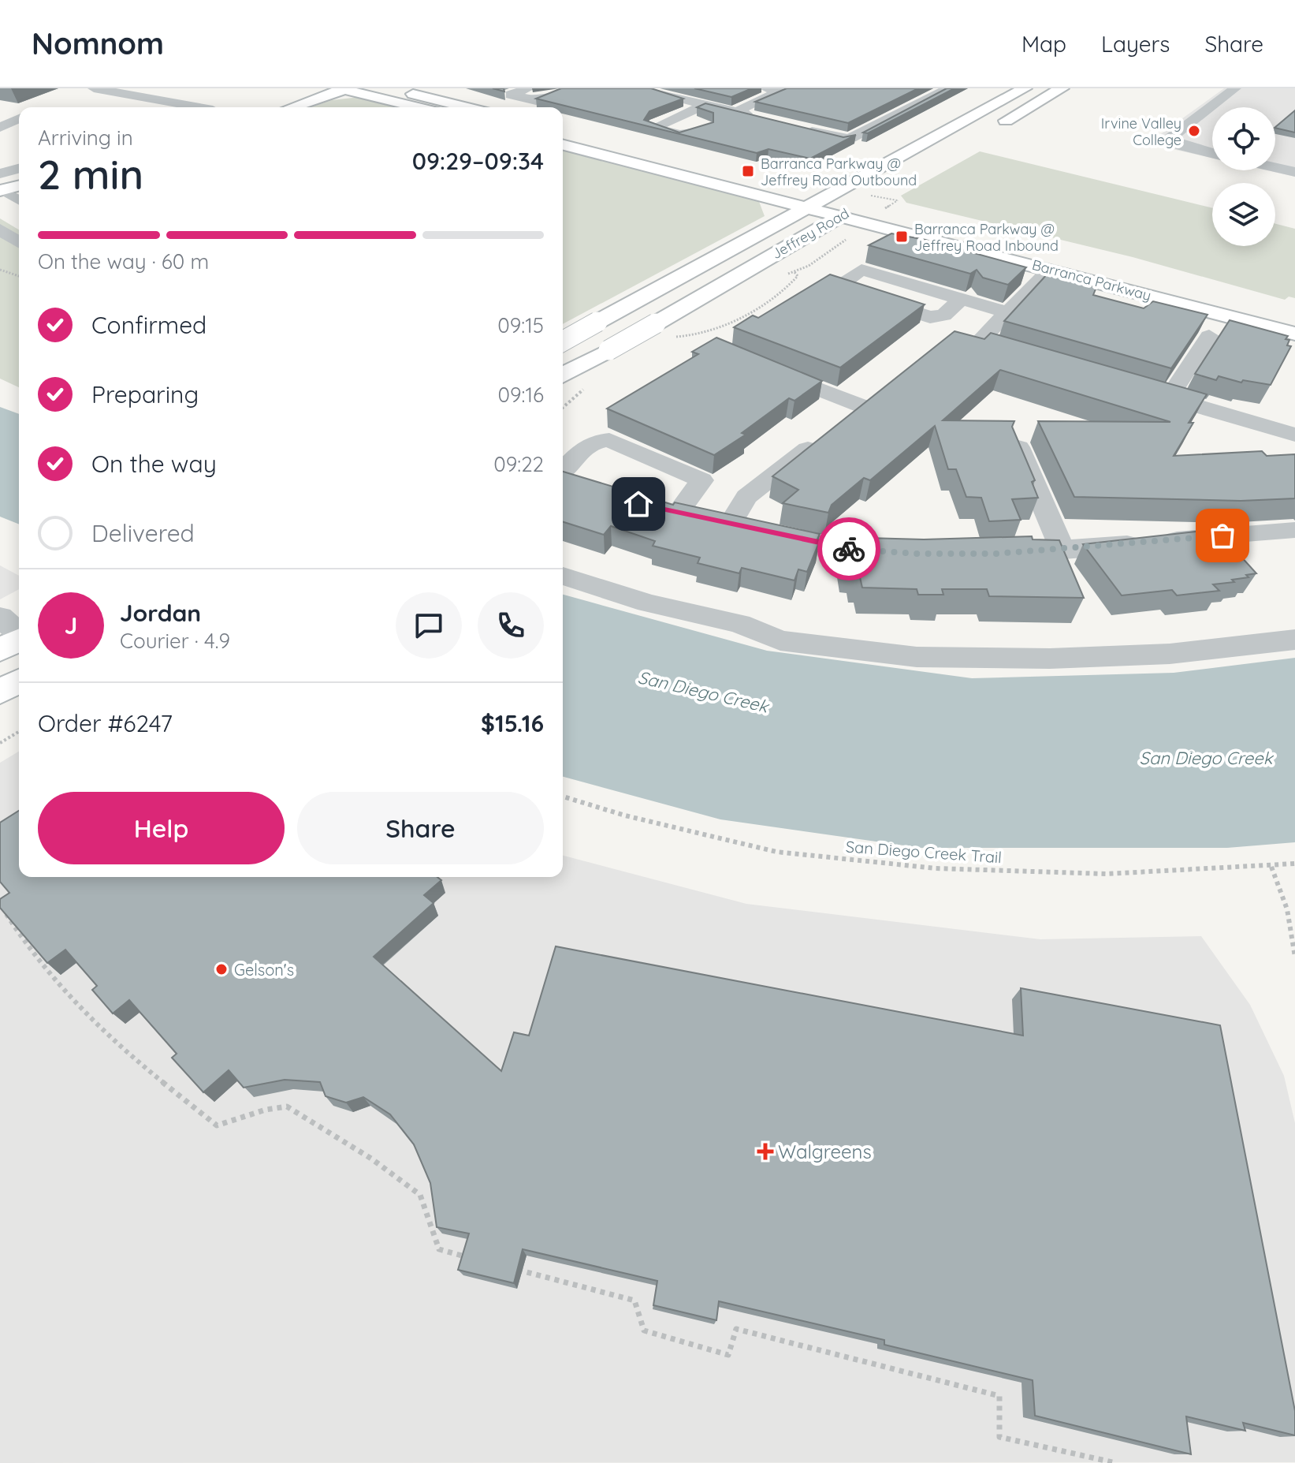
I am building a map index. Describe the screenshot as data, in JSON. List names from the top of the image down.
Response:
{
  "streets": {
    "main road": ["Jeffrey Road", "Barranca Parkway"],
    "path": ["San Diego Creek Trail"]
  },
  "crossings": [
    ["Jeffrey Road", "Barranca Parkway"]
  ],
  "water": ["San Diego Creek"],
  "places": {
    "other": ["Irvine Valley College", "Gelson's"],
    "transit": ["Barranca Parkway @ Jeffrey Road Outbound", "Barranca Parkway @ Jeffrey Road Inbound"],
    "health": ["Walgreens"]
  },
  "page": {
    "header": "Nomnom",
    "nav": ["Map", "Layers", "Share"],
    "heading": ["2 min", "Arriving in", "09:29–09:34"],
    "panel": [
      "Jordan",
      "Courier · 4.9",
      "Order #6247",
      "$15.16"
    ],
    "bar": "On the way · 60 m",
    "list": [
      ["Confirmed", "09:15"],
      ["Preparing", "09:16"],
      ["On the way", "09:22"],
      "Delivered"
    ],
    "round": "J",
    "buttons": ["Help", "Share"]
  }
}
